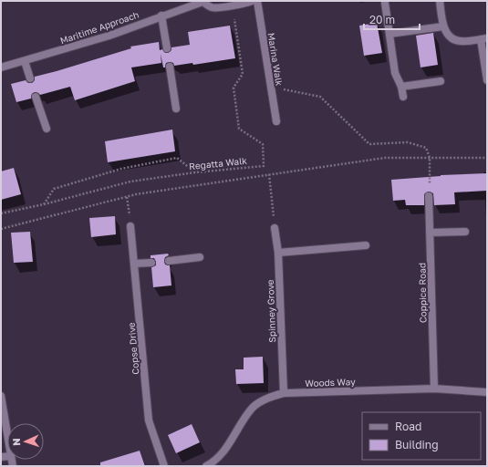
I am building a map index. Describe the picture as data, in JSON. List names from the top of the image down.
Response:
{
  "streets": {
    "street": [
      "Maritime Approach",
      "Marina Walk",
      "Coppice Road",
      "Spinney Grove",
      "Copse Drive",
      "Woods Way"
    ],
    "path": ["Regatta Walk"]
  },
  "crossings": [
    ["Maritime Approach", "Regatta Walk"],
    ["Coppice Road", "Woods Way"],
    ["Spinney Grove", "Woods Way"]
  ],
  "legend": ["Road", "Building"],
  "scale_bar": "20 m",
  "north": "left"
}
